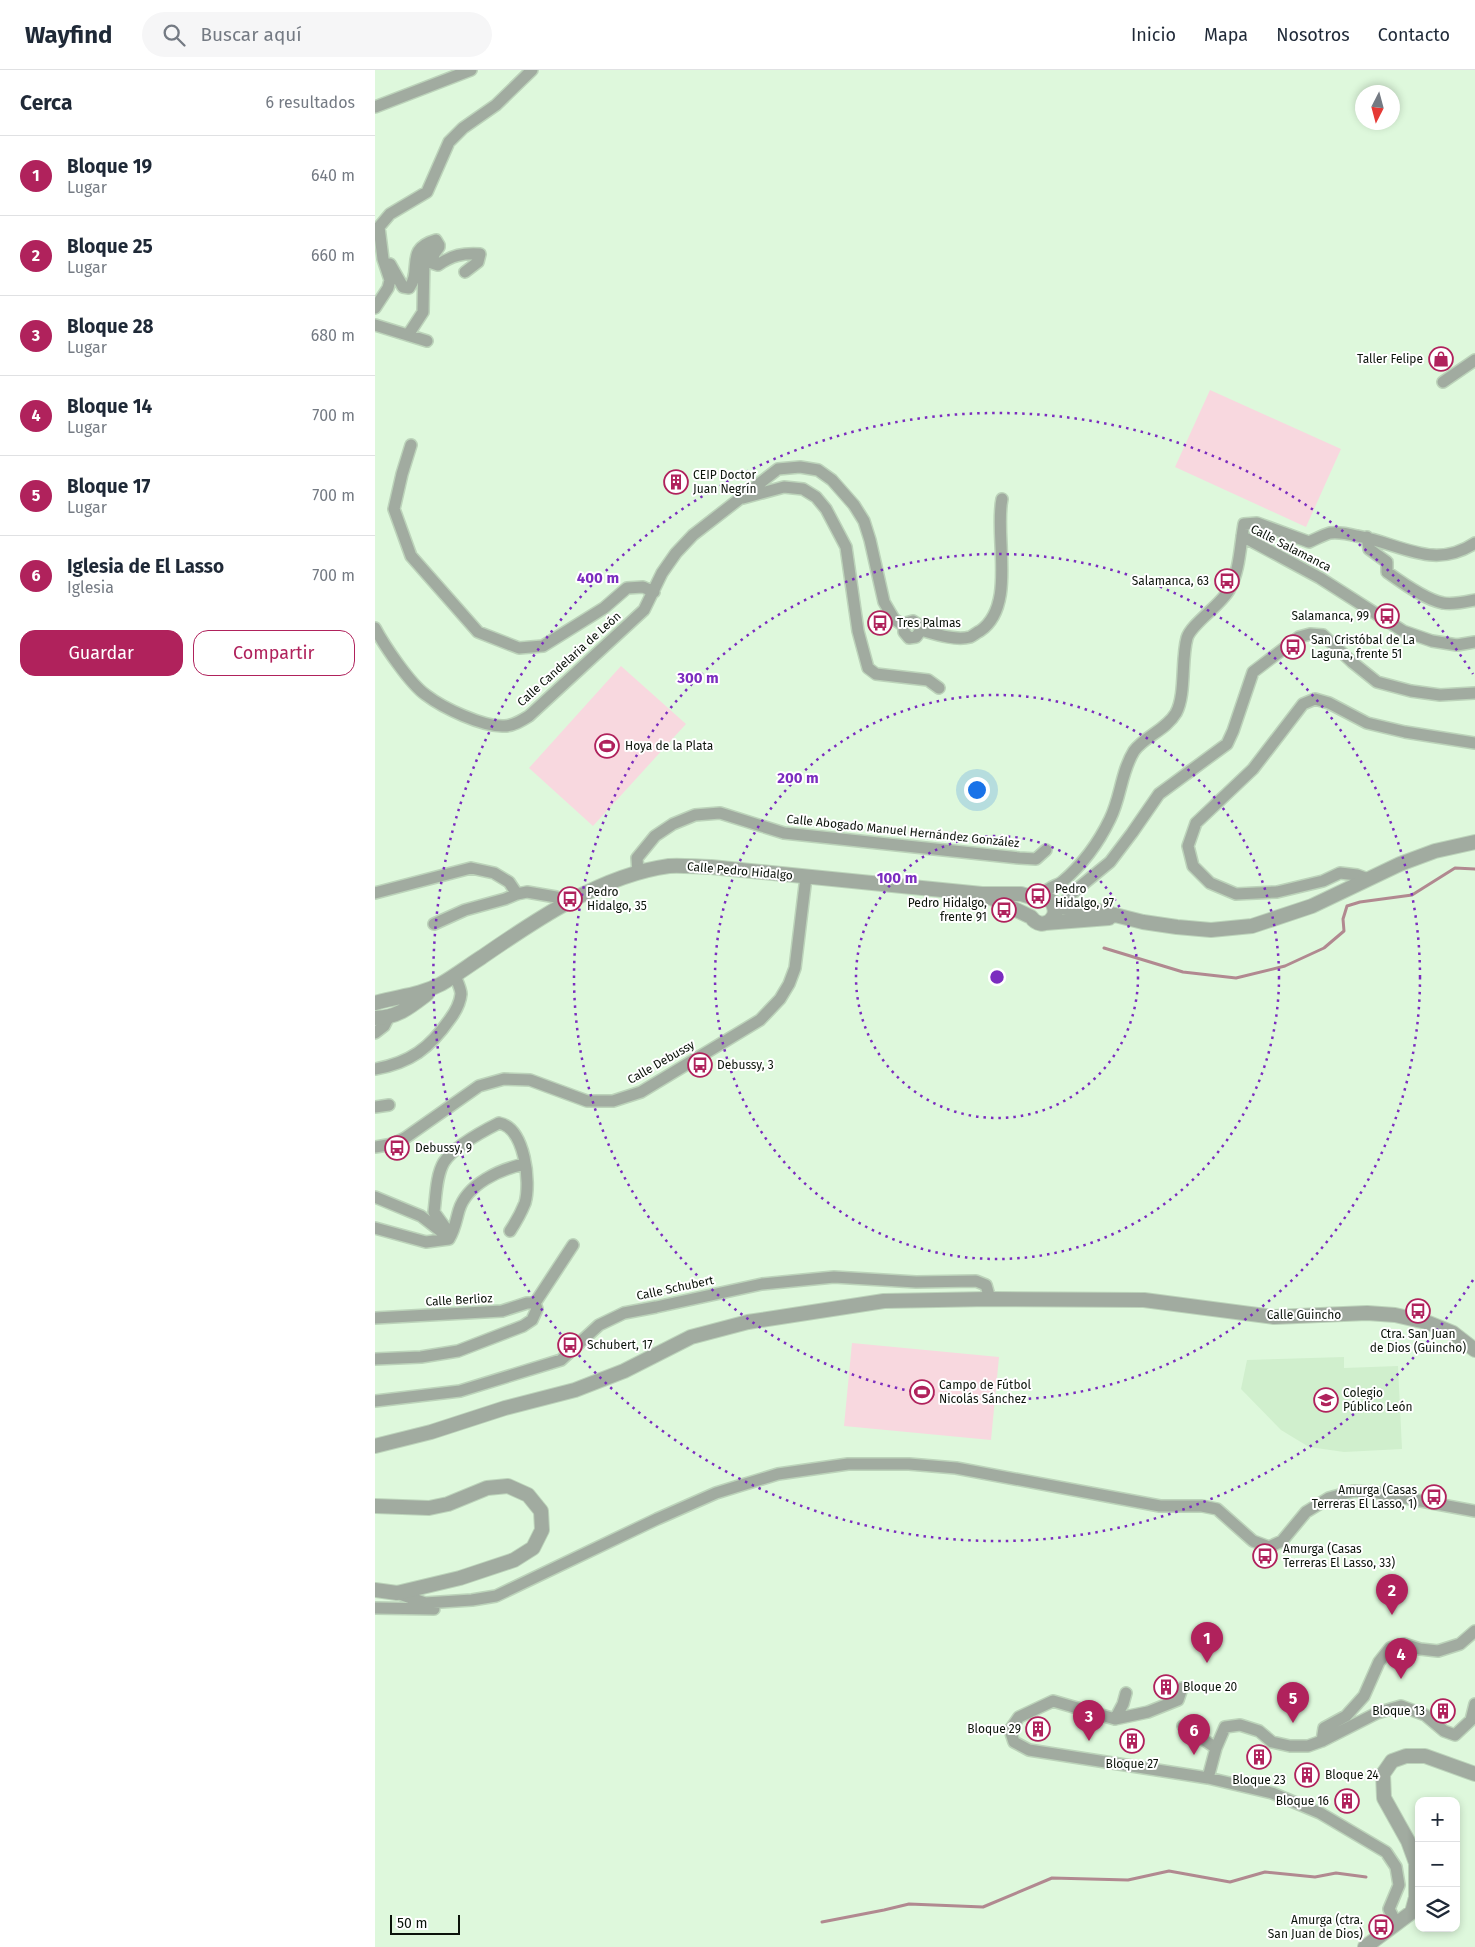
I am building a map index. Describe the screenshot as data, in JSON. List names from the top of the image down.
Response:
{
  "streets": {
    "street": [
      "Calle Salamanca",
      "Calle Candelaria de León",
      "Calle Abogado Manuel Hernández González",
      "Calle Pedro Hidalgo",
      "Calle Debussy",
      "Calle Schubert",
      "Calle Berlioz",
      "Calle Guincho"
    ]
  },
  "crossings": [
    ["Calle Abogado Manuel Hernández González", "Calle Pedro Hidalgo"],
    ["Calle Pedro Hidalgo", "Calle Debussy"],
    ["Calle Schubert", "Calle Guincho"]
  ],
  "places": {
    "shop": ["Taller Felipe"],
    "building": [
      "CEIP Doctor Juan Negrín",
      "Bloque 20",
      "Bloque 13",
      "Bloque 29",
      "Bloque 27",
      "Bloque 23",
      "Bloque 24",
      "Bloque 16"
    ],
    "bus stop": [
      "Salamanca, 63",
      "Salamanca, 99",
      "Tres Palmas",
      "San Cristóbal de La Laguna, frente 51",
      "Pedro Hidalgo, 97",
      "Pedro Hidalgo, 35",
      "Pedro Hidalgo, frente 91",
      "Debussy, 3",
      "Debussy, 9",
      "Ctra. San Juan de Dios (Guincho)",
      "Schubert, 17",
      "Amurga (Casas Terreras El Lasso, 1)",
      "Amurga (Casas Terreras El Lasso, 33)",
      "Amurga (ctra. San Juan de Dios)"
    ],
    "sports": ["Hoya de la Plata", "Campo de Fútbol Nicolás Sánchez"],
    "school or university": ["Colegio Público León"]
  },
  "scale_bar": "50 m",
  "north": "bottom",
  "page": {
    "header": "Wayfind",
    "search": "Buscar aquí",
    "nav": [
      "Inicio",
      "Mapa",
      "Nosotros",
      "Contacto"
    ],
    "heading": ["Cerca", "6 resultados"],
    "list": [
      {
        "mark": "1",
        "name": "Bloque 19",
        "note": "Lugar",
        "value": "640 m"
      },
      {
        "mark": "2",
        "name": "Bloque 25",
        "note": "Lugar",
        "value": "660 m"
      },
      {
        "mark": "3",
        "name": "Bloque 28",
        "note": "Lugar",
        "value": "680 m"
      },
      {
        "mark": "4",
        "name": "Bloque 14",
        "note": "Lugar",
        "value": "700 m"
      },
      {
        "mark": "5",
        "name": "Bloque 17",
        "note": "Lugar",
        "value": "700 m"
      },
      {
        "mark": "6",
        "name": "Iglesia de El Lasso",
        "note": "Iglesia",
        "value": "700 m"
      }
    ],
    "buttons": ["Guardar", "Compartir"],
    "pins": [
      "2",
      "1",
      "4",
      "5",
      "3",
      "6"
    ],
    "map_buttons": ["+", "−"],
    "scale": "50 m"
  },
  "rings": [
    "400 m",
    "300 m",
    "200 m",
    "100 m"
  ]
}
